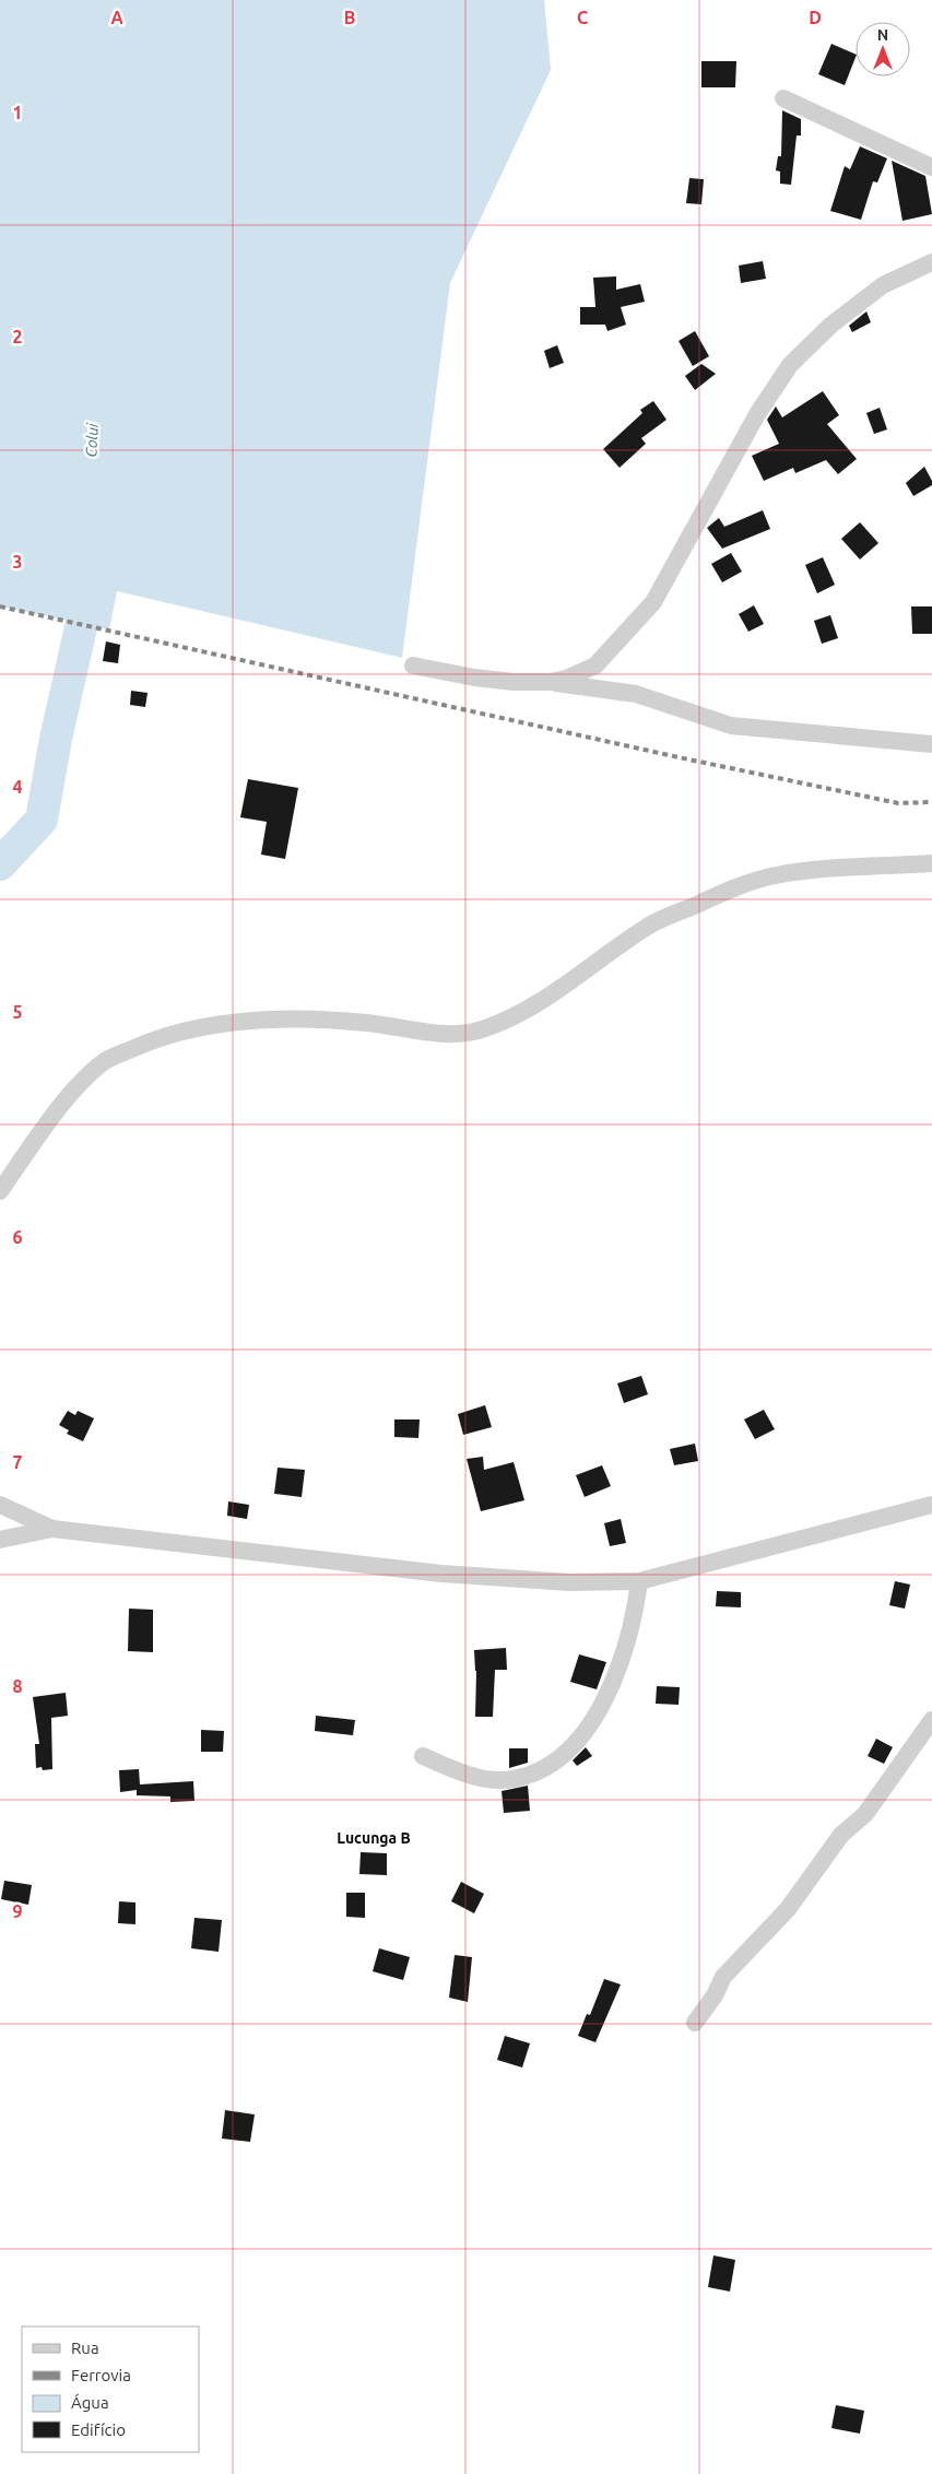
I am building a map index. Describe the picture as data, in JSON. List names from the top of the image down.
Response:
{
  "districts": ["Lucunga B"],
  "water": ["Colui"],
  "legend": [
    "Rua",
    "Ferrovia",
    "Água",
    "Edifício"
  ],
  "north": "top",
  "grid": {
    "columns": [
      "A",
      "B",
      "C",
      "D"
    ],
    "rows": [
      "1",
      "2",
      "3",
      "4",
      "5",
      "6",
      "7",
      "8",
      "9"
    ]
  }
}
